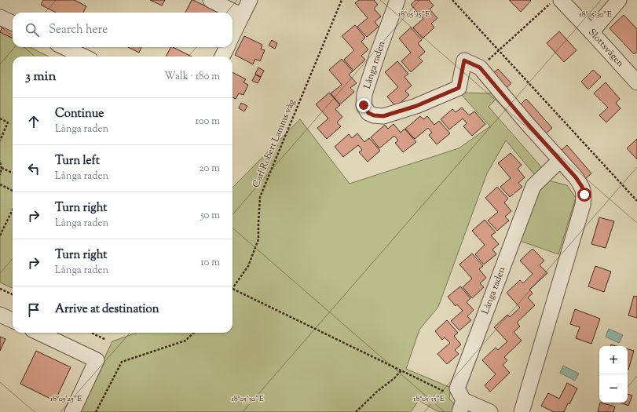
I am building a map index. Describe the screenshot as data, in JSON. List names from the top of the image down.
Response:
{
  "streets": {
    "street": ["Slottsvägen", "Långa raden"],
    "path": ["Carl Robert Lamms väg"]
  },
  "page": {
    "search": "Search here",
    "heading": ["3 min", "Walk · 180 m"],
    "list": [
      ["Continue", "Långa raden", "100 m"],
      ["Turn left", "Långa raden", "20 m"],
      ["Turn right", "Långa raden", "50 m"],
      ["Turn right", "Långa raden", "10 m"],
      "Arrive at destination"
    ],
    "map_buttons": ["+", "−"]
  },
  "coordinates": ["18°05'25\"E", "18°05'30\"E", "18°05'35\"E"]
}
